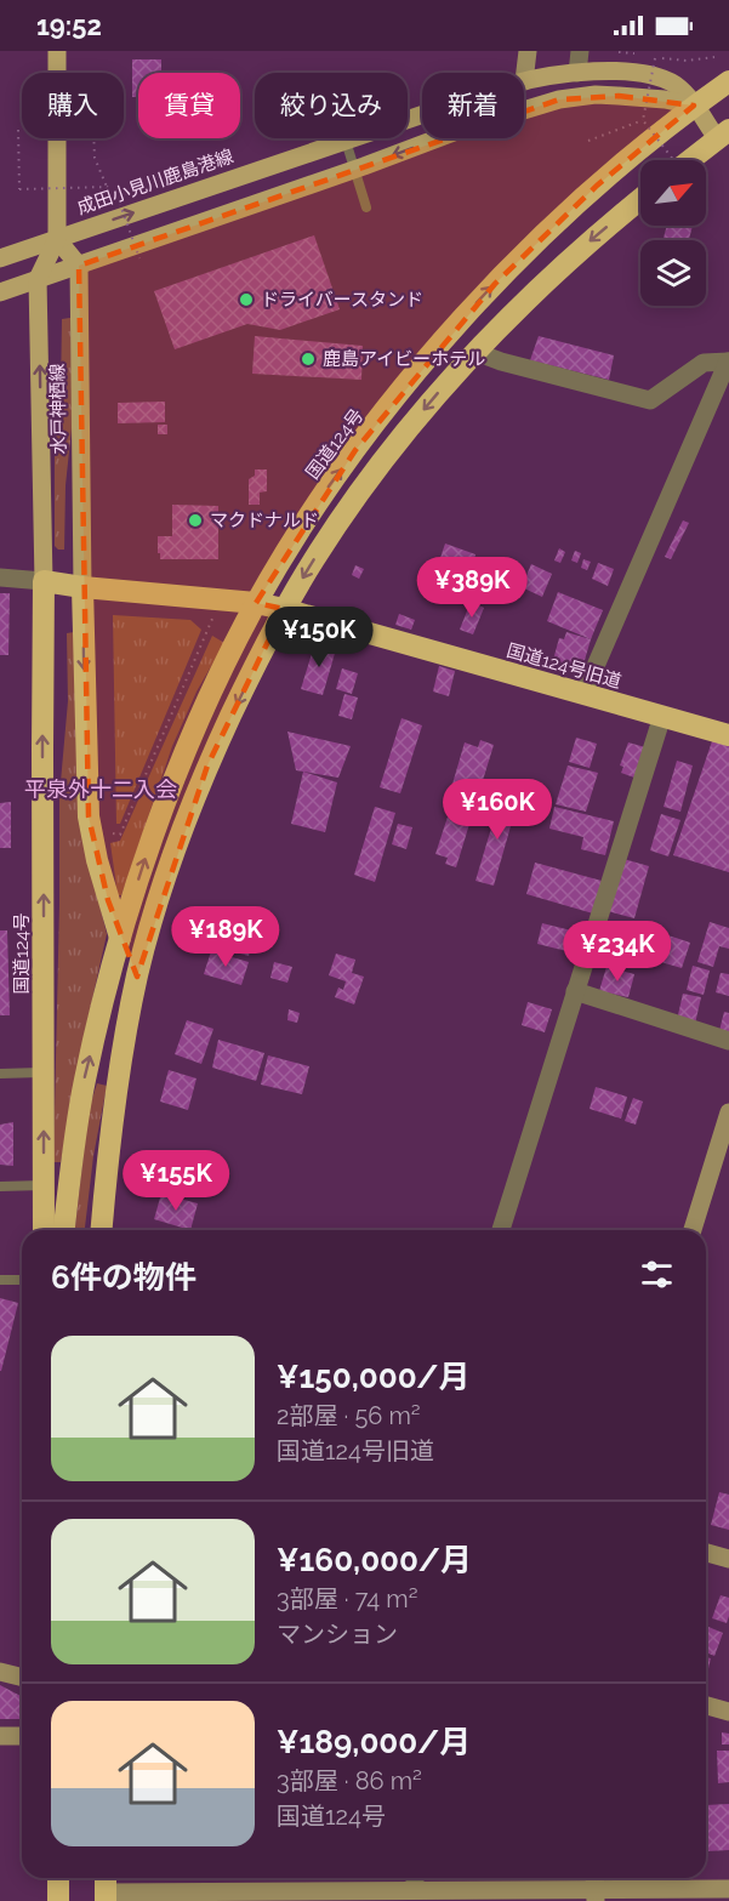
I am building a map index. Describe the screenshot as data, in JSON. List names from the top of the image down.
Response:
{
  "streets": {
    "highway": ["国道124号", "国道124号旧道"],
    "main road": ["成田小見川鹿島港線", "水戸神栖線"]
  },
  "crossings": [
    ["成田小見川鹿島港線", "水戸神栖線"],
    ["成田小見川鹿島港線", "国道124号"],
    ["水戸神栖線", "国道124号"],
    ["水戸神栖線", "国道124号旧道"],
    ["国道124号", "国道124号旧道"]
  ],
  "districts": ["平泉外十二入会"],
  "places": ["ドライバースタンド", "鹿島アイビーホテル", "マクドナルド"],
  "north": "top right",
  "page": {
    "status": "19:52",
    "chip": [
      "購入",
      "賃貸",
      "絞り込み",
      "新着"
    ],
    "price": [
      "¥389K",
      "¥150K",
      "¥160K",
      "¥189K",
      "¥234K",
      "¥155K"
    ],
    "heading": "6件の物件",
    "list": [
      {
        "name": "¥150,000/月",
        "note": "2部屋 · 56 m² · 国道124号旧道"
      },
      {
        "name": "¥160,000/月",
        "note": "3部屋 · 74 m² · マンション"
      },
      {
        "name": "¥189,000/月",
        "note": "3部屋 · 86 m² · 国道124号"
      }
    ]
  }
}
